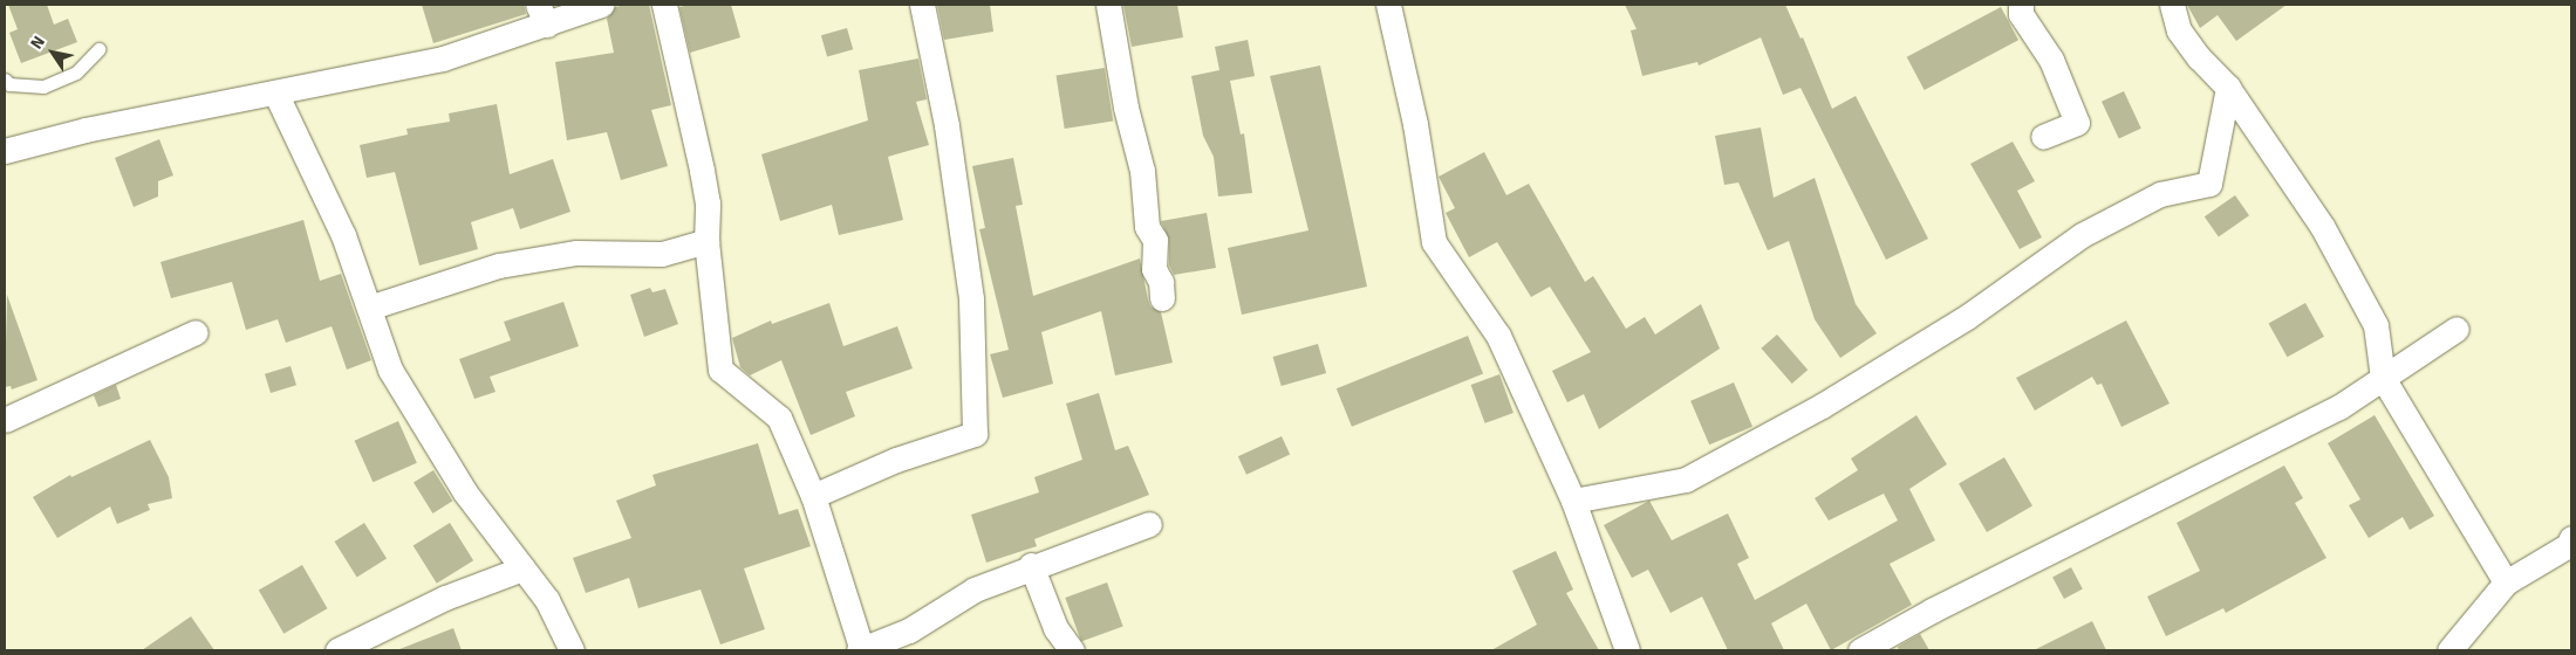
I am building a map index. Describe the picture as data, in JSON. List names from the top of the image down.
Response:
{
  "north": "top left"
}
